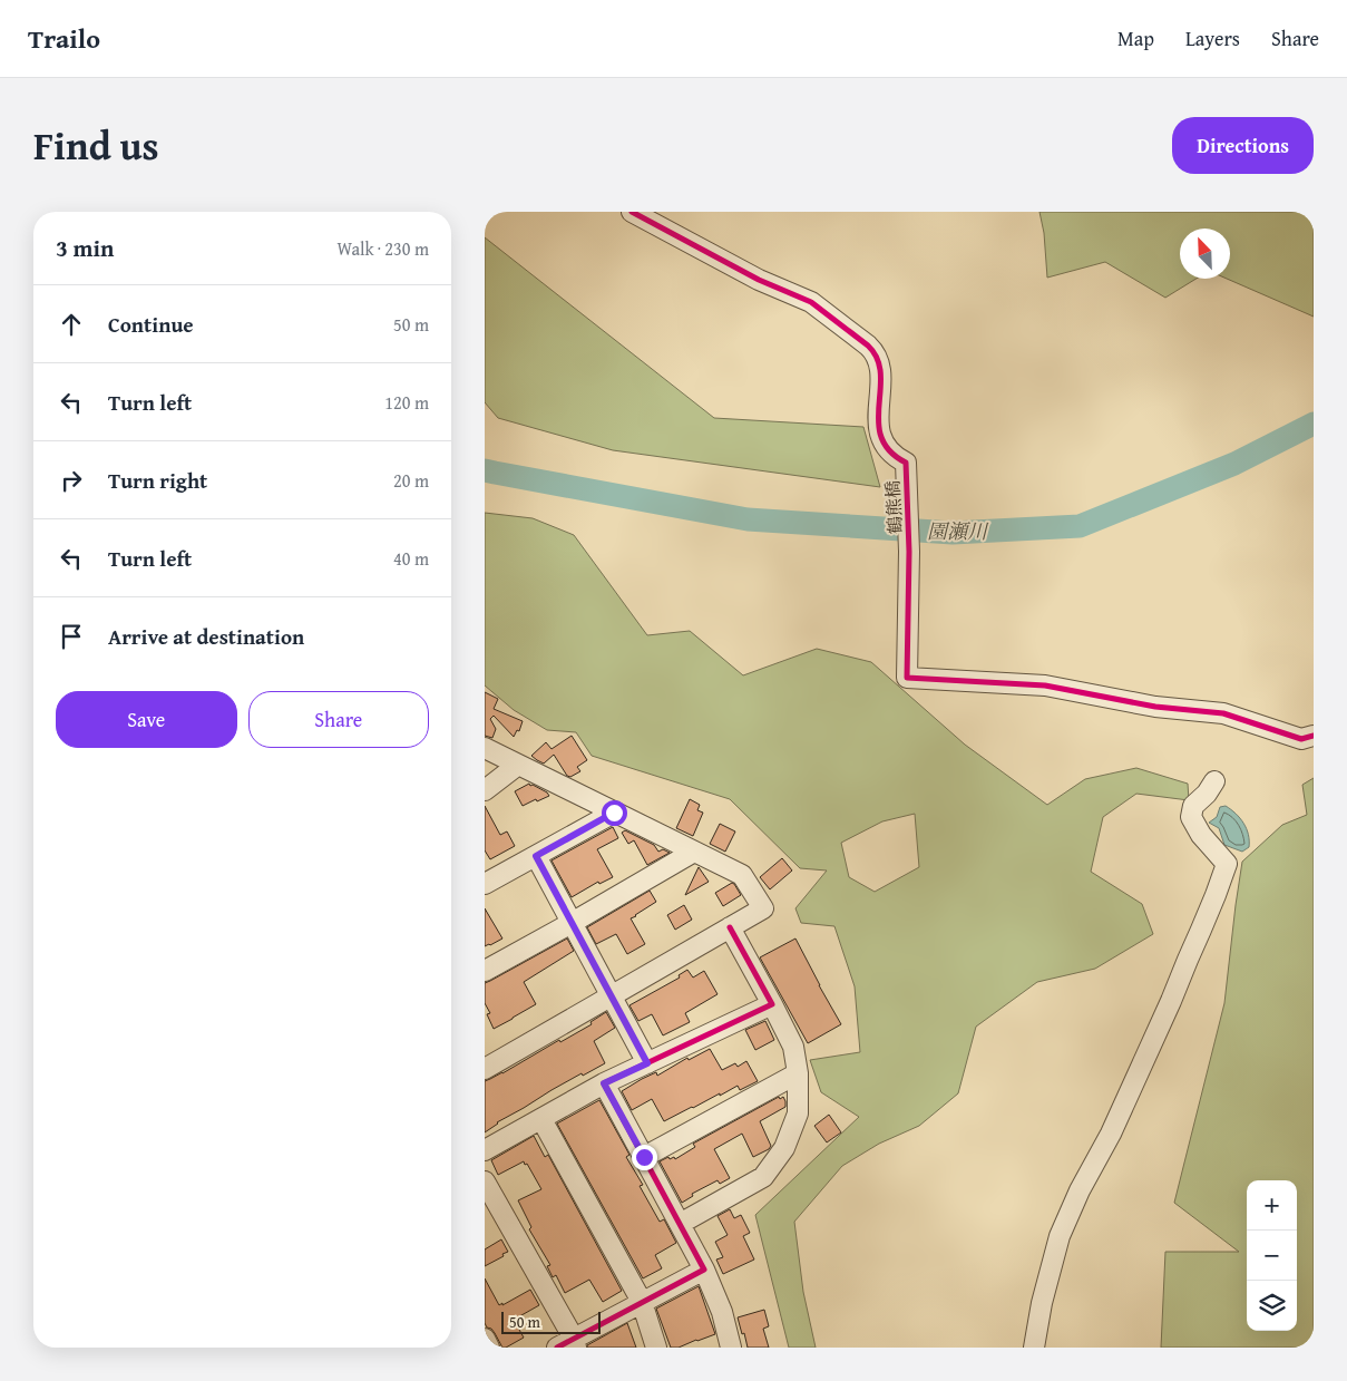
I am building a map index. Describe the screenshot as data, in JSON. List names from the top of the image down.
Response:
{
  "streets": {
    "street": ["鶴熊橋"]
  },
  "water": ["園瀬川"],
  "scale_bar": "50 m",
  "north": "top left",
  "page": {
    "header": "Trailo",
    "nav": ["Map", "Layers", "Share"],
    "title": "Find us",
    "buttons": [
      "Directions",
      ["Save", "Share"]
    ],
    "heading": ["3 min", "Walk · 230 m"],
    "list": [
      ["Continue", "50 m"],
      ["Turn left", "120 m"],
      ["Turn right", "20 m"],
      ["Turn left", "40 m"],
      "Arrive at destination"
    ],
    "map_buttons": ["+", "−"],
    "scale": "50 m"
  }
}
